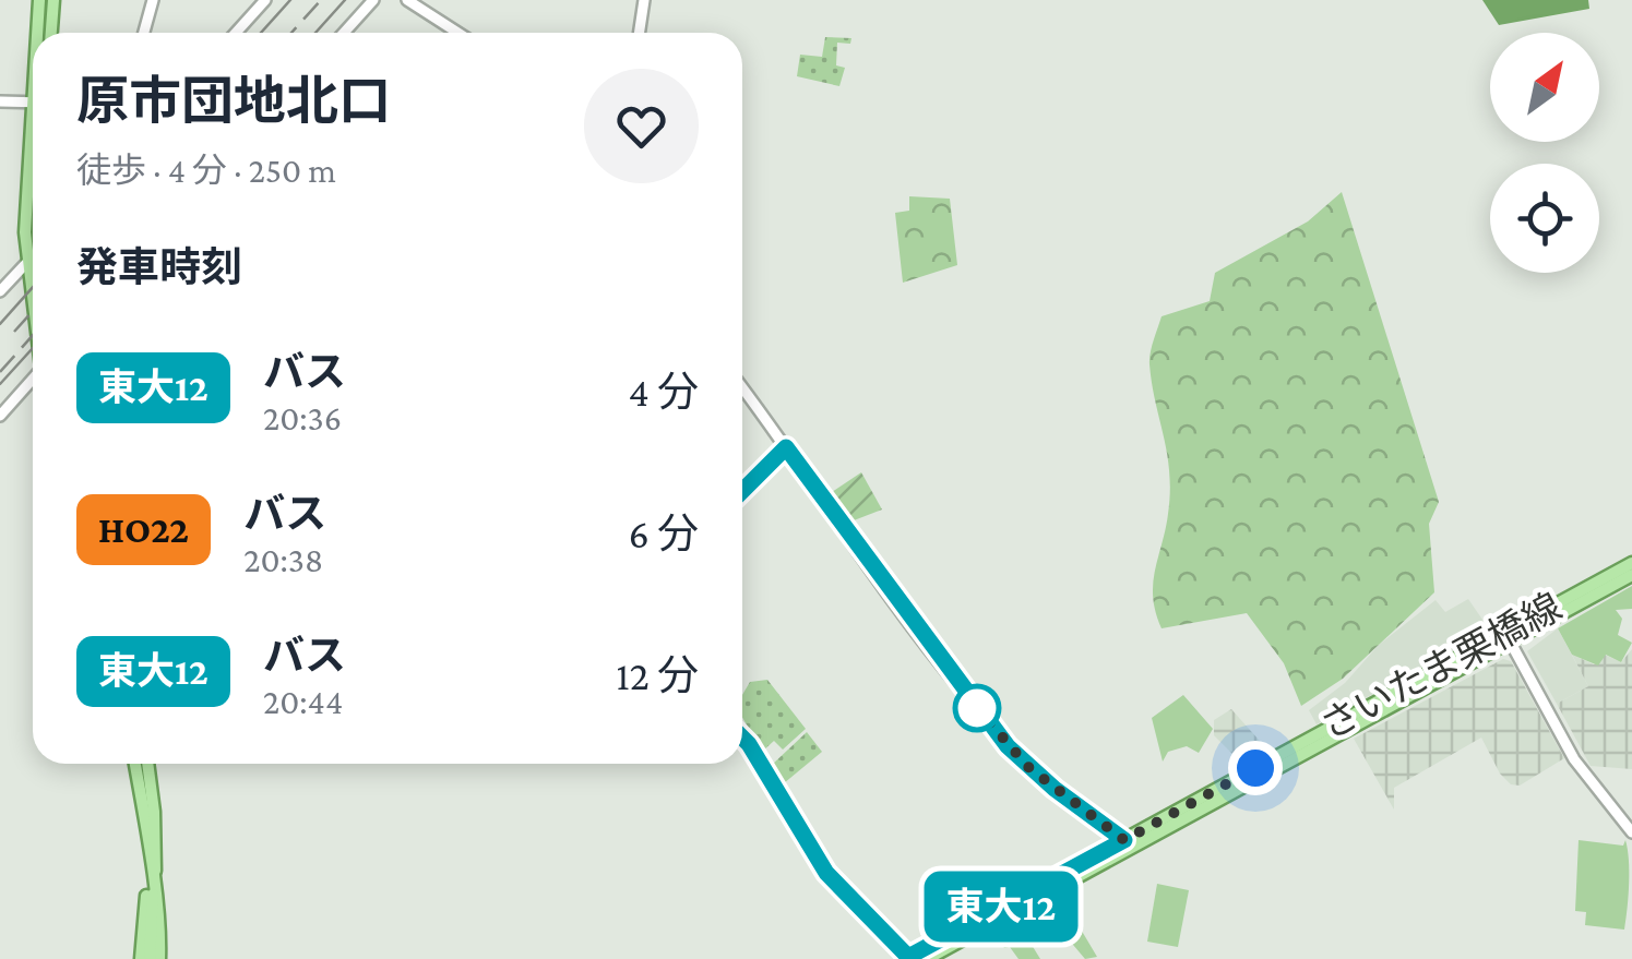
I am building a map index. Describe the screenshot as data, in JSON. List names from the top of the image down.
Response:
{
  "streets": {
    "main road": ["さいたま栗橋線"]
  },
  "lines": ["bus line 東大12"],
  "north": "top right",
  "page": {
    "on_map": "東大12",
    "heading": [
      ["原市団地北口", "徒歩 · 4 分 · 250 m"],
      "発車時刻"
    ],
    "list": [
      {
        "mark": "東大12",
        "name": "バス",
        "note": "20:36",
        "value": "4 分"
      },
      {
        "mark": "HO22",
        "name": "バス",
        "note": "20:38",
        "value": "6 分"
      },
      {
        "mark": "東大12",
        "name": "バス",
        "note": "20:44",
        "value": "12 分"
      }
    ]
  }
}
